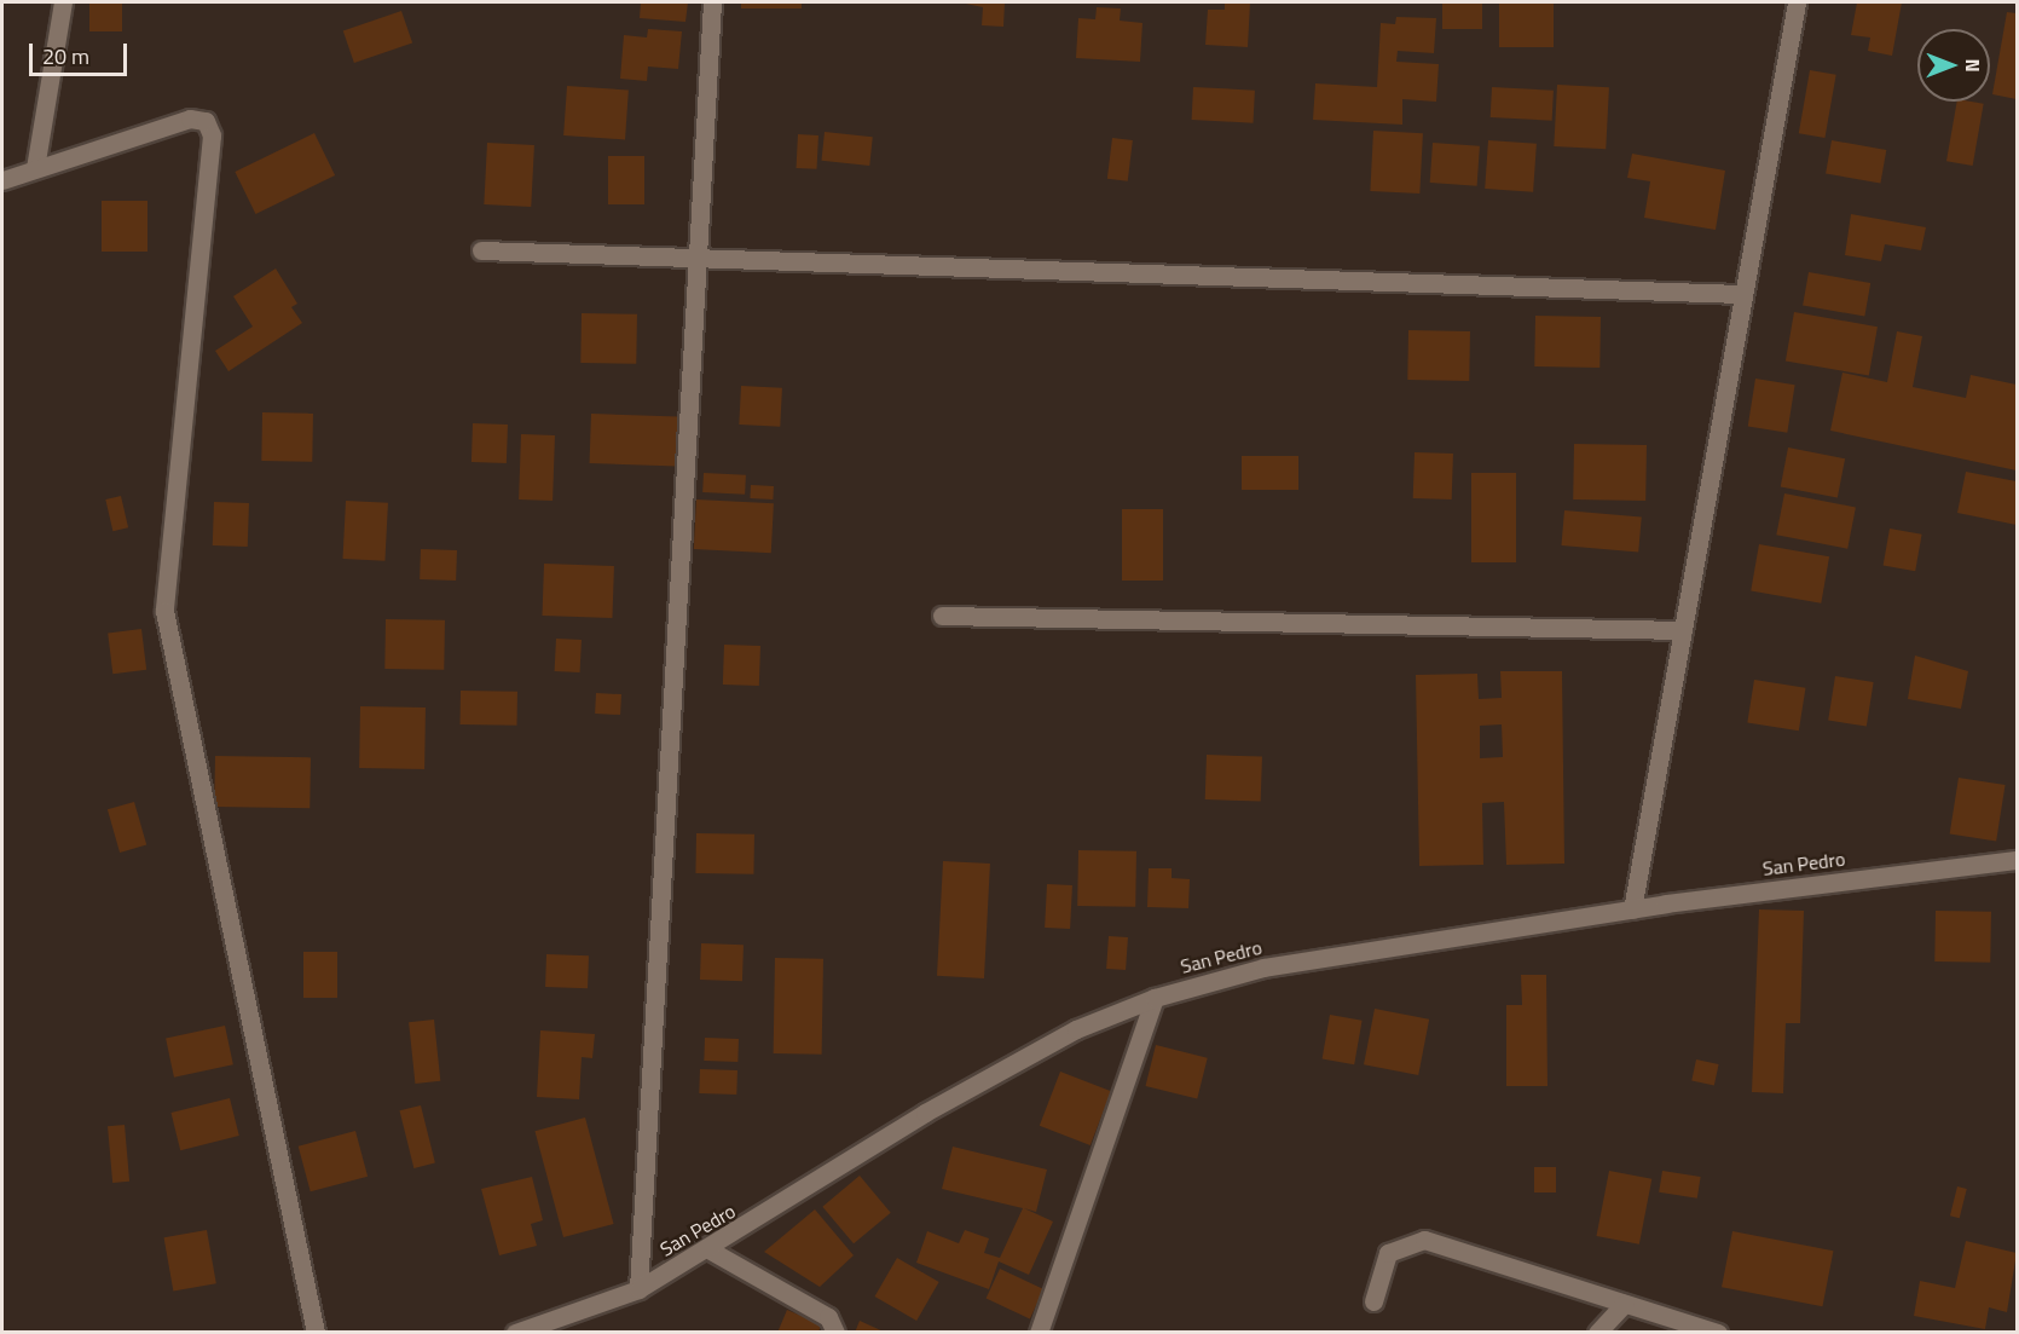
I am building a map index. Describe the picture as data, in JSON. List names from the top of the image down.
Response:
{
  "streets": {
    "street": ["San Pedro"]
  },
  "scale_bar": "20 m",
  "north": "right"
}
